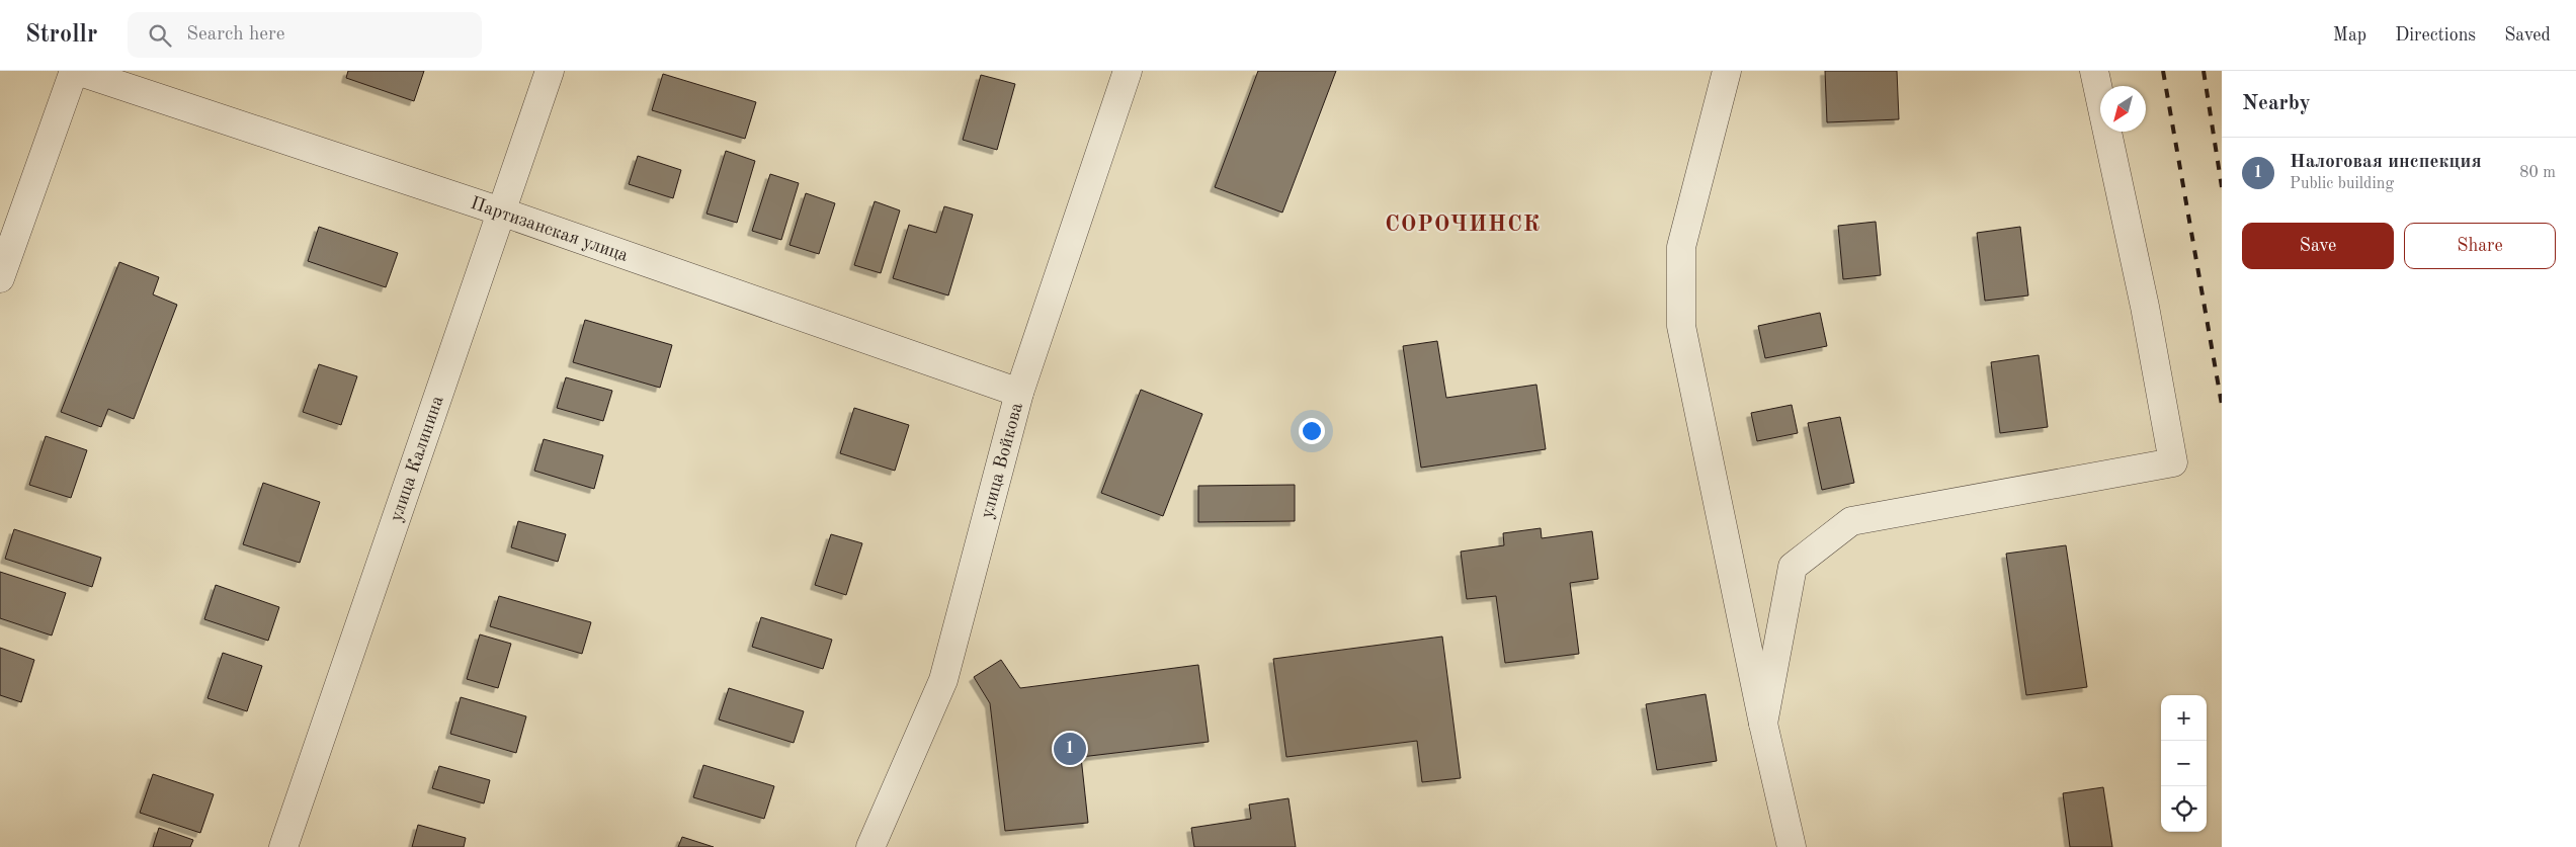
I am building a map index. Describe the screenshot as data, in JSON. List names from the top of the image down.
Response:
{
  "streets": {
    "street": ["Партизанская улица", "улица Калинина", "улица Войкова"]
  },
  "crossings": [
    ["Партизанская улица", "улица Калинина"],
    ["Партизанская улица", "улица Войкова"]
  ],
  "districts": ["СОРОЧИНСК"],
  "north": "bottom left",
  "page": {
    "header": "Strollr",
    "search": "Search here",
    "nav": ["Map", "Directions", "Saved"],
    "heading": "Nearby",
    "list": [
      {
        "mark": "1",
        "name": "Налоговая инспекция",
        "note": "Public building",
        "value": "80 m"
      }
    ],
    "buttons": ["Save", "Share"],
    "map_buttons": ["+", "−"],
    "pins": "1"
  }
}
